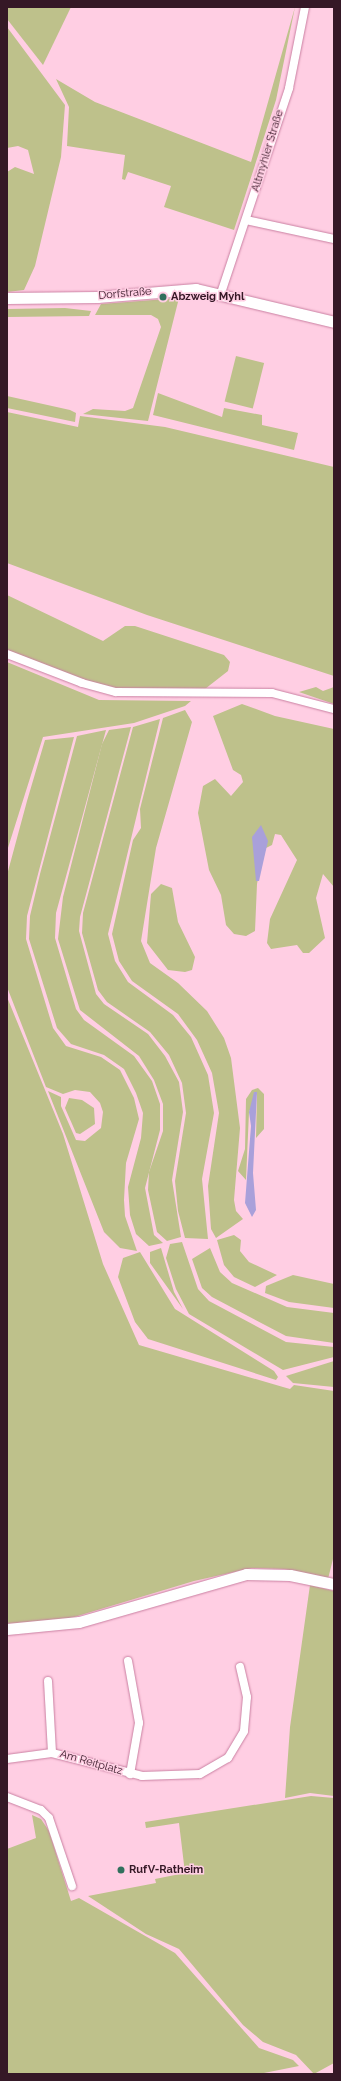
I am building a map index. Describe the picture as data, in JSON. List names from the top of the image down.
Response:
{
  "streets": {
    "main road": ["Dorfstraße"],
    "street": ["Altmyhler Straße", "Am Reitplatz"]
  },
  "crossings": [
    ["Altmyhler Straße", "Dorfstraße"]
  ],
  "places": ["Abzweig Myhl", "RufV-Ratheim"]
}
